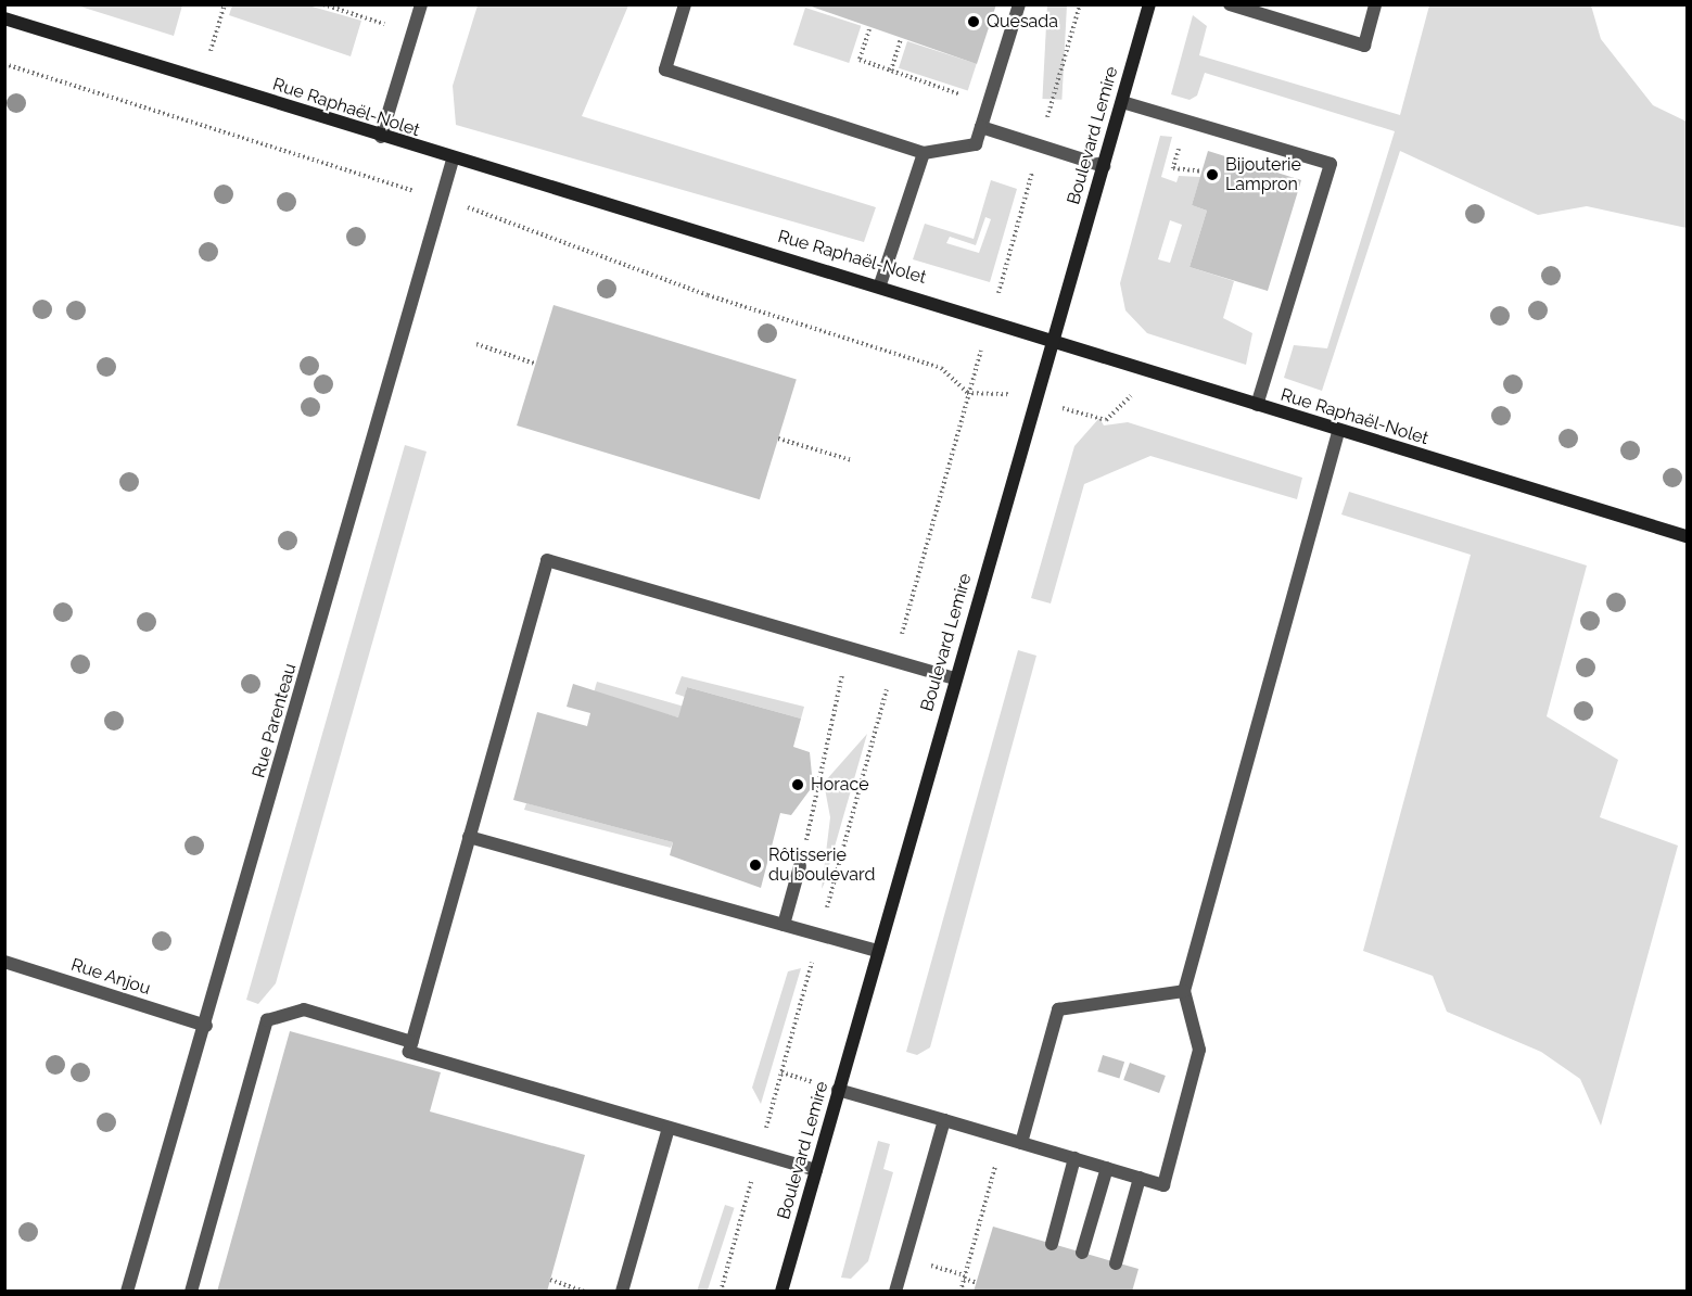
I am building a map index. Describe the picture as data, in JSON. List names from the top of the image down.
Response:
{
  "streets": {
    "street": [
      "Rue Raphaël-Nolet",
      "Boulevard Lemire",
      "Rue Parenteau",
      "Rue Anjou"
    ]
  },
  "crossings": [
    ["Rue Raphaël-Nolet", "Boulevard Lemire"],
    ["Rue Raphaël-Nolet", "Rue Parenteau"],
    ["Rue Parenteau", "Rue Anjou"]
  ],
  "places": [
    "Quesada",
    "Bijouterie Lampron",
    "Horace",
    "Rôtisserie du boulevard"
  ]
}
